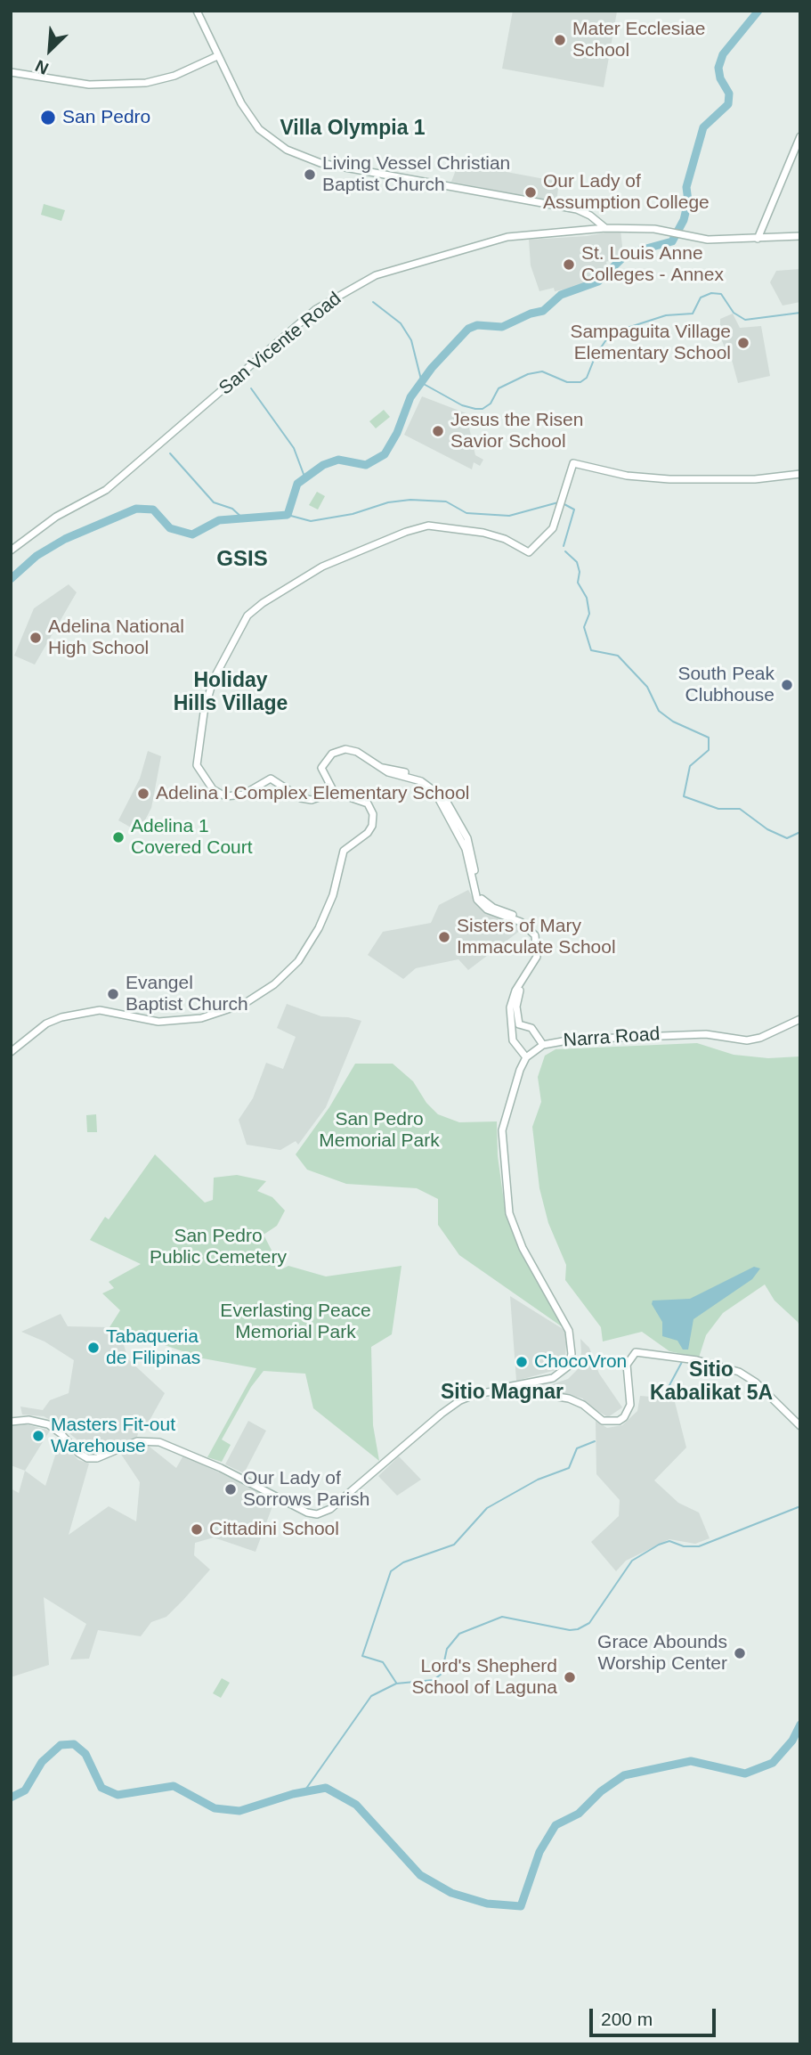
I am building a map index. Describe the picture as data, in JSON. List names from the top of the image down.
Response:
{
  "streets": {
    "street": ["San Vicente Road", "Narra Road"]
  },
  "districts": [
    "Villa Olympia 1",
    "GSIS",
    "Holiday Hills Village",
    "Sitio Kabalikat 5A",
    "Sitio Magnar"
  ],
  "parks": ["San Pedro Memorial Park", "San Pedro Public Cemetery", "Everlasting Peace Memorial Park"],
  "places": [
    "Mater Ecclesiae School",
    "San Pedro",
    "Living Vessel Christian Baptist Church",
    "Our Lady of Assumption College",
    "St. Louis Anne Colleges - Annex",
    "Sampaguita Village Elementary School",
    "Jesus the Risen Savior School",
    "Adelina National High School",
    "South Peak Clubhouse",
    "Adelina I Complex Elementary School",
    "Adelina 1 Covered Court",
    "Sisters of Mary Immaculate School",
    "Evangel Baptist Church",
    "Tabaqueria de Filipinas",
    "ChocoVron",
    "Masters Fit-out Warehouse",
    "Our Lady of Sorrows Parish",
    "Cittadini School",
    "Grace Abounds Worship Center",
    "Lord's Shepherd School of Laguna"
  ],
  "scale_bar": "200 m",
  "north": "bottom left"
}
